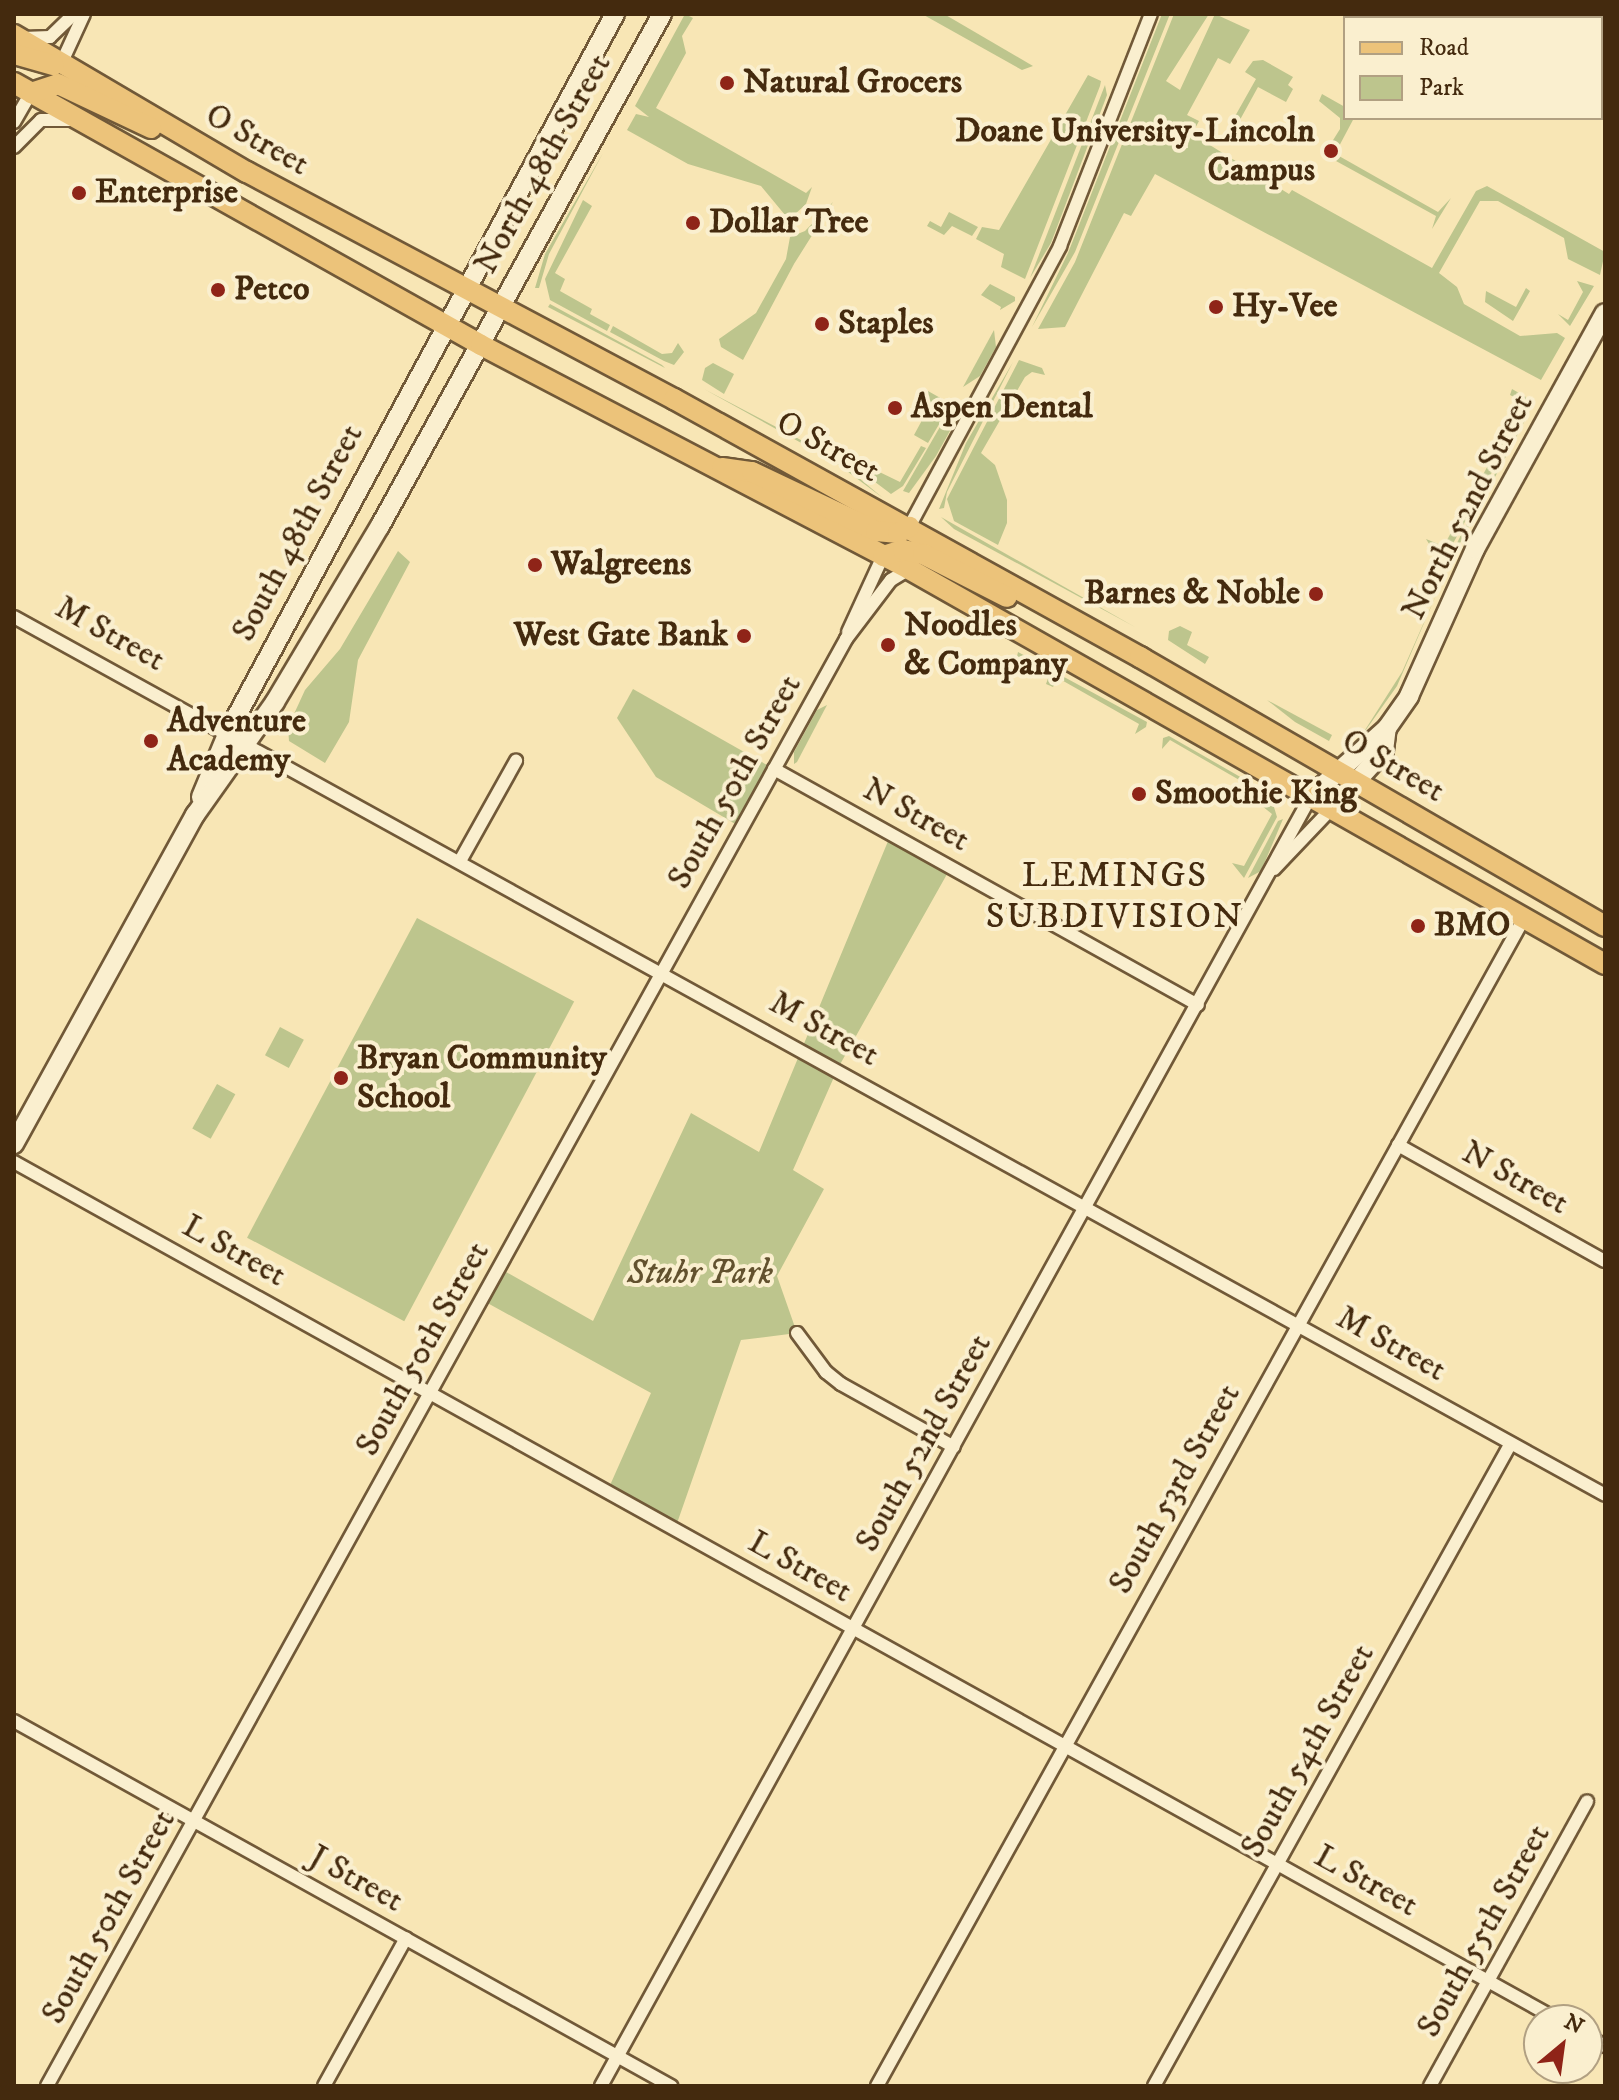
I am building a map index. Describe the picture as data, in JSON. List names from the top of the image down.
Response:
{
  "streets": {
    "main road": [
      "O Street",
      "North 48th Street",
      "North 52nd Street",
      "South 48th Street"
    ],
    "street": [
      "M Street",
      "South 50th Street",
      "N Street",
      "L Street",
      "South 52nd Street",
      "South 53rd Street",
      "South 54th Street",
      "J Street",
      "South 55th Street"
    ]
  },
  "crossings": [
    ["O Street", "North 48th Street"],
    ["O Street", "North 52nd Street"],
    ["O Street", "South 48th Street"],
    ["O Street", "South 50th Street"],
    ["O Street", "South 52nd Street"],
    ["O Street", "South 53rd Street"],
    ["North 48th Street", "South 48th Street"],
    ["North 52nd Street", "South 52nd Street"],
    ["South 48th Street", "M Street"],
    ["M Street", "South 50th Street"],
    ["M Street", "South 52nd Street"],
    ["M Street", "South 53rd Street"],
    ["M Street", "South 54th Street"],
    ["South 50th Street", "N Street"],
    ["South 50th Street", "L Street"],
    ["South 50th Street", "J Street"],
    ["N Street", "South 52nd Street"],
    ["N Street", "South 53rd Street"],
    ["L Street", "South 52nd Street"],
    ["L Street", "South 53rd Street"],
    ["L Street", "South 54th Street"],
    ["L Street", "South 55th Street"],
    ["South 52nd Street", "J Street"]
  ],
  "districts": ["LEMINGS SUBDIVISION"],
  "parks": ["Stuhr Park"],
  "places": [
    "Natural Grocers",
    "Doane University-Lincoln Campus",
    "Enterprise",
    "Dollar Tree",
    "Petco",
    "Hy-Vee",
    "Staples",
    "Aspen Dental",
    "Walgreens",
    "Barnes & Noble",
    "West Gate Bank",
    "Noodles & Company",
    "Adventure Academy",
    "Smoothie King",
    "BMO",
    "Bryan Community School"
  ],
  "legend": ["Road", "Park"],
  "north": "top right"
}
